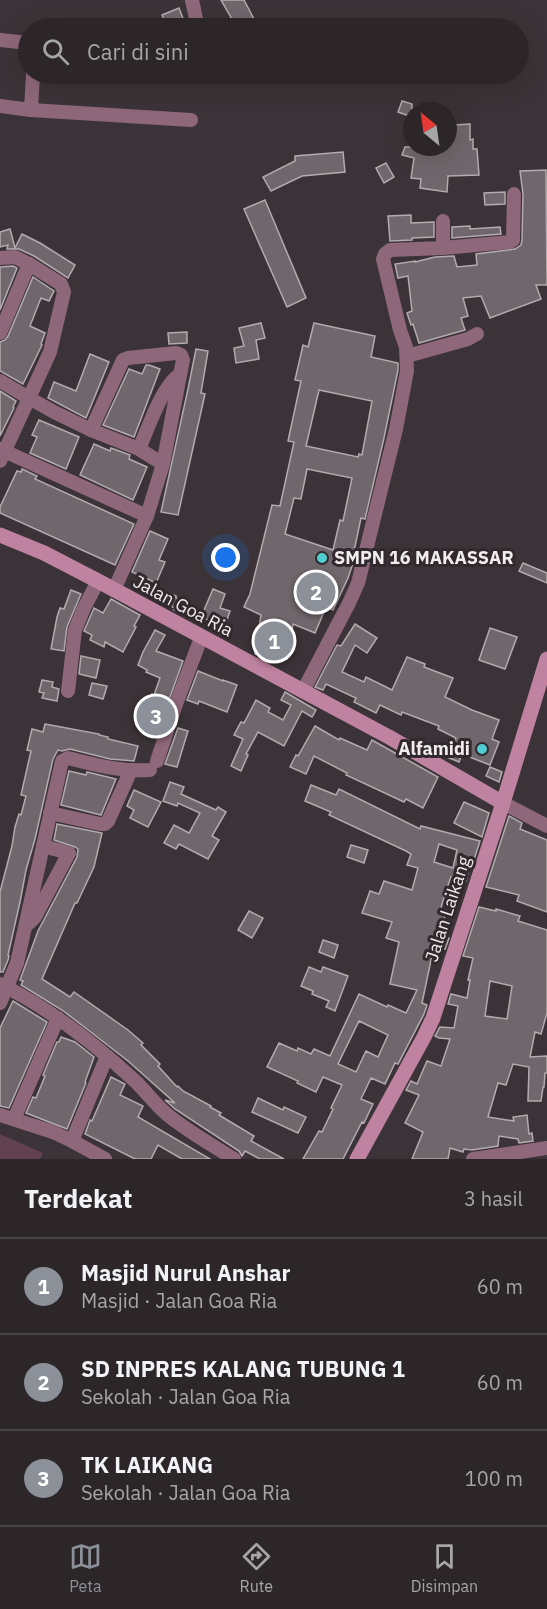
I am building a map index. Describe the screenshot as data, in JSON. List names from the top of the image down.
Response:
{
  "streets": {
    "main road": ["Jalan Goa Ria", "Jalan Laikang"]
  },
  "crossings": [
    ["Jalan Goa Ria", "Jalan Laikang"]
  ],
  "places": ["SMPN 16 MAKASSAR", "Alfamidi"],
  "north": "top left",
  "page": {
    "search": "Cari di sini",
    "pins": ["2", "1", "3"],
    "heading": ["Terdekat", "3 hasil"],
    "list": [
      {
        "mark": "1",
        "name": "Masjid Nurul Anshar",
        "note": "Masjid · Jalan Goa Ria",
        "value": "60 m"
      },
      {
        "mark": "2",
        "name": "SD INPRES KALANG TUBUNG 1",
        "note": "Sekolah · Jalan Goa Ria",
        "value": "60 m"
      },
      {
        "mark": "3",
        "name": "TK LAIKANG",
        "note": "Sekolah · Jalan Goa Ria",
        "value": "100 m"
      }
    ],
    "nav": ["Peta", "Rute", "Disimpan"]
  }
}
